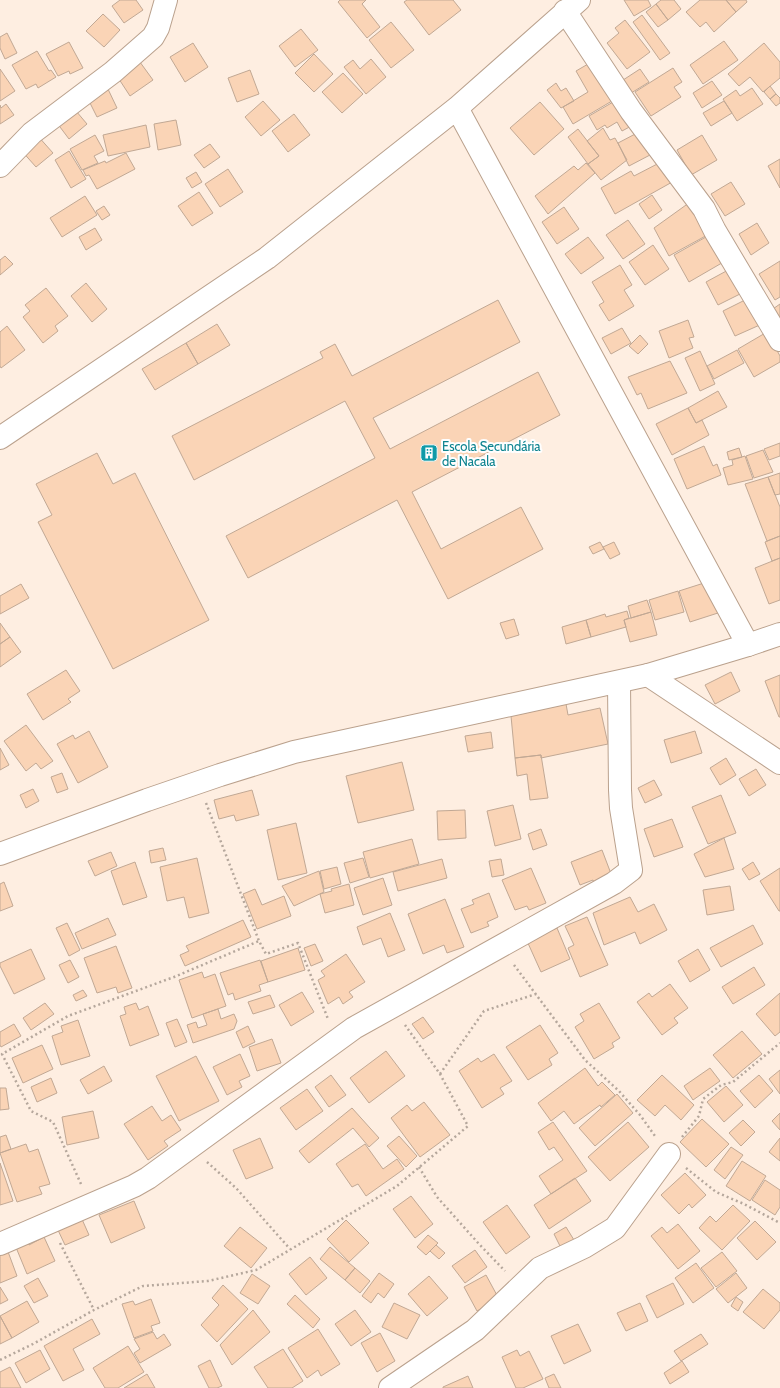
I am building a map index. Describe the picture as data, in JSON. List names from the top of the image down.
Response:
{
  "places": {
    "building": ["Escola Secundária de Nacala"]
  }
}
